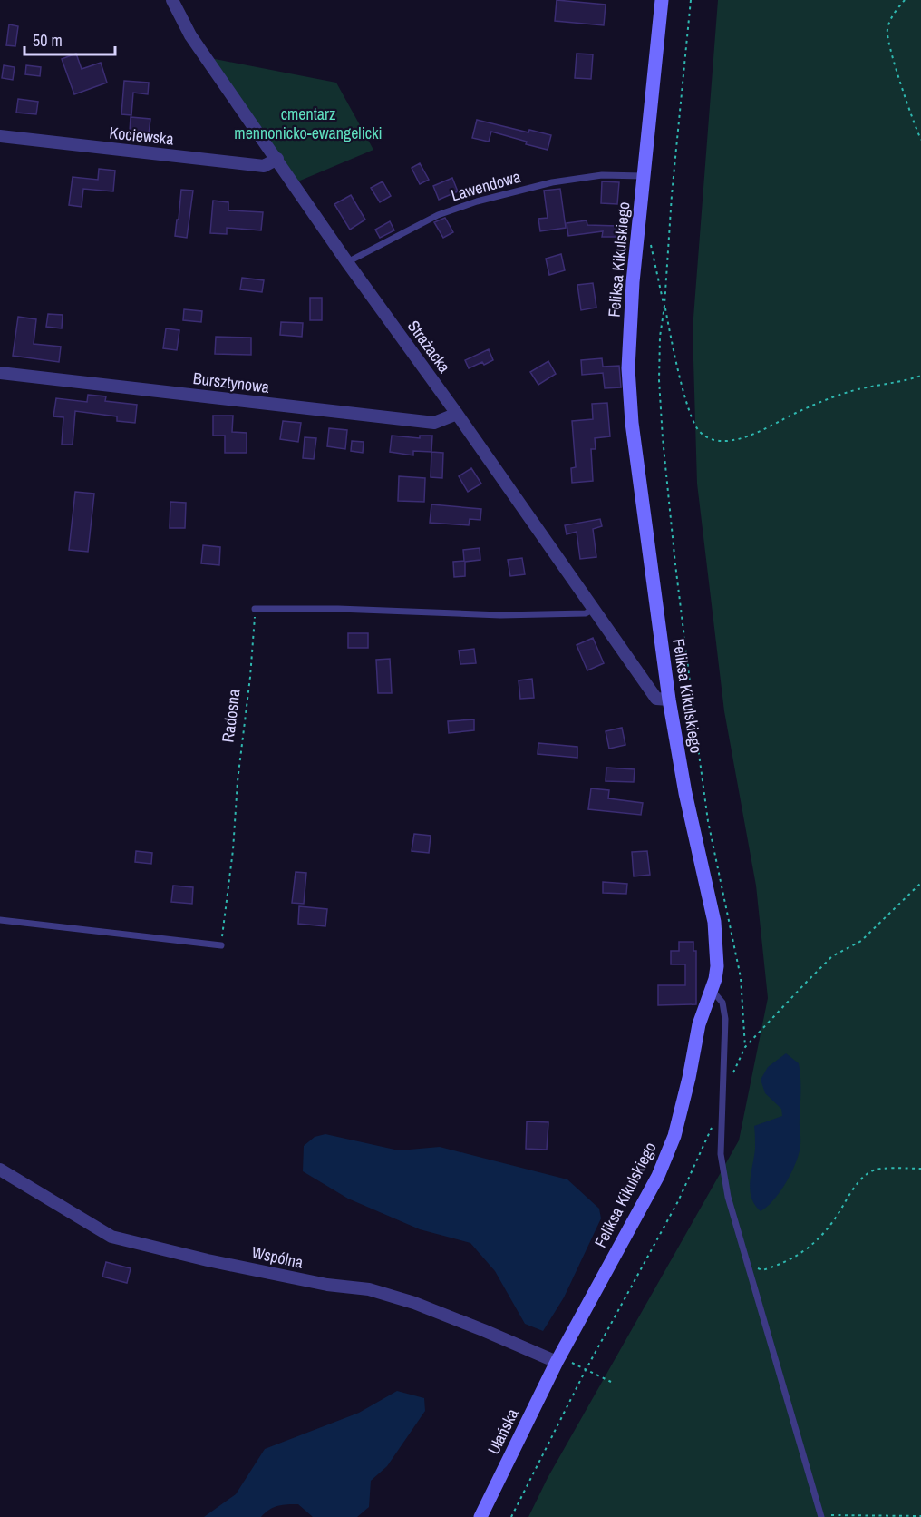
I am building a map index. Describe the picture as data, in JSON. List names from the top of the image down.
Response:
{
  "streets": {
    "main road": ["Feliksa Kikulskiego", "Ułańska"],
    "street": [
      "Kociewska",
      "Strażacka",
      "Bursztynowa",
      "Wspólna"
    ],
    "lane": ["Lawendowa"],
    "path": ["Radosna"]
  },
  "crossings": [
    ["Kociewska", "Strażacka"],
    ["Lawendowa", "Feliksa Kikulskiego"],
    ["Lawendowa", "Strażacka"],
    ["Feliksa Kikulskiego", "Strażacka"],
    ["Feliksa Kikulskiego", "Wspólna"],
    ["Feliksa Kikulskiego", "Ułańska"],
    ["Strażacka", "Bursztynowa"],
    ["Wspólna", "Ułańska"]
  ],
  "parks": ["cmentarz mennonicko-ewangelicki"],
  "scale_bar": "50 m"
}
